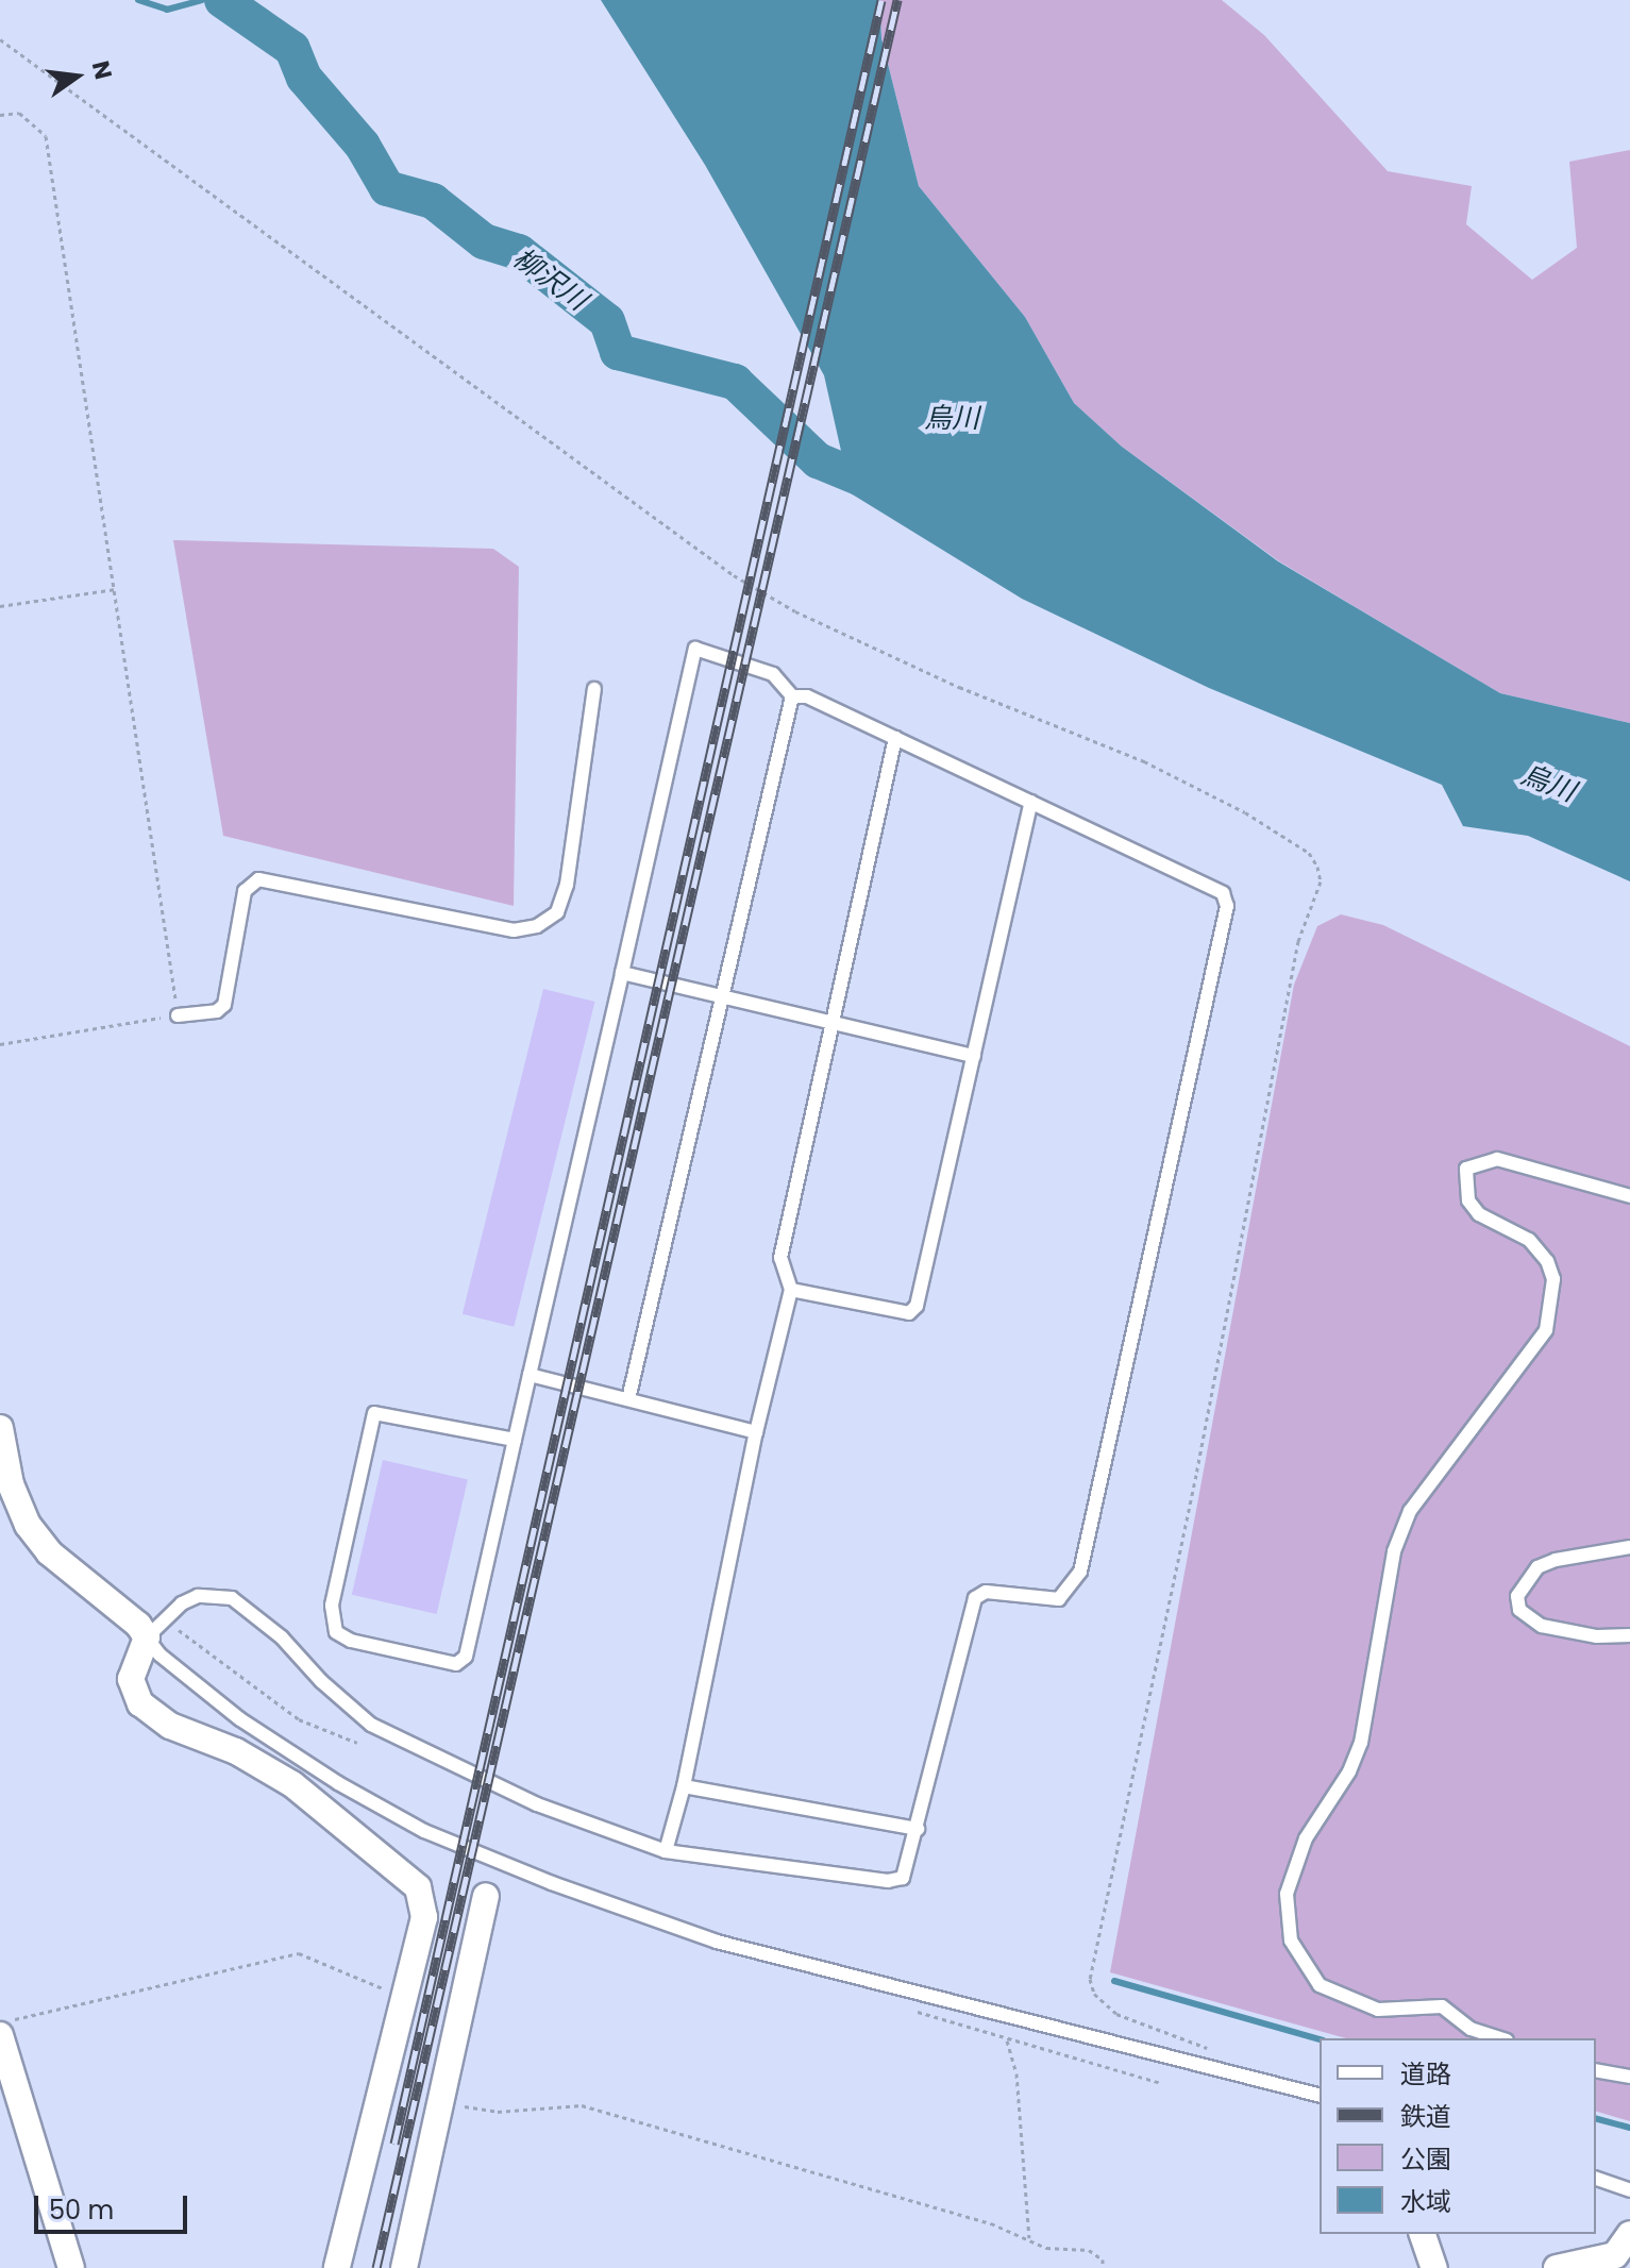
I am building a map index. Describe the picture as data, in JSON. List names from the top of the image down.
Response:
{
  "water": ["柳沢川", "烏川"],
  "legend": [
    "道路",
    "鉄道",
    "公園",
    "水域"
  ],
  "scale_bar": "50 m",
  "north": "right"
}
